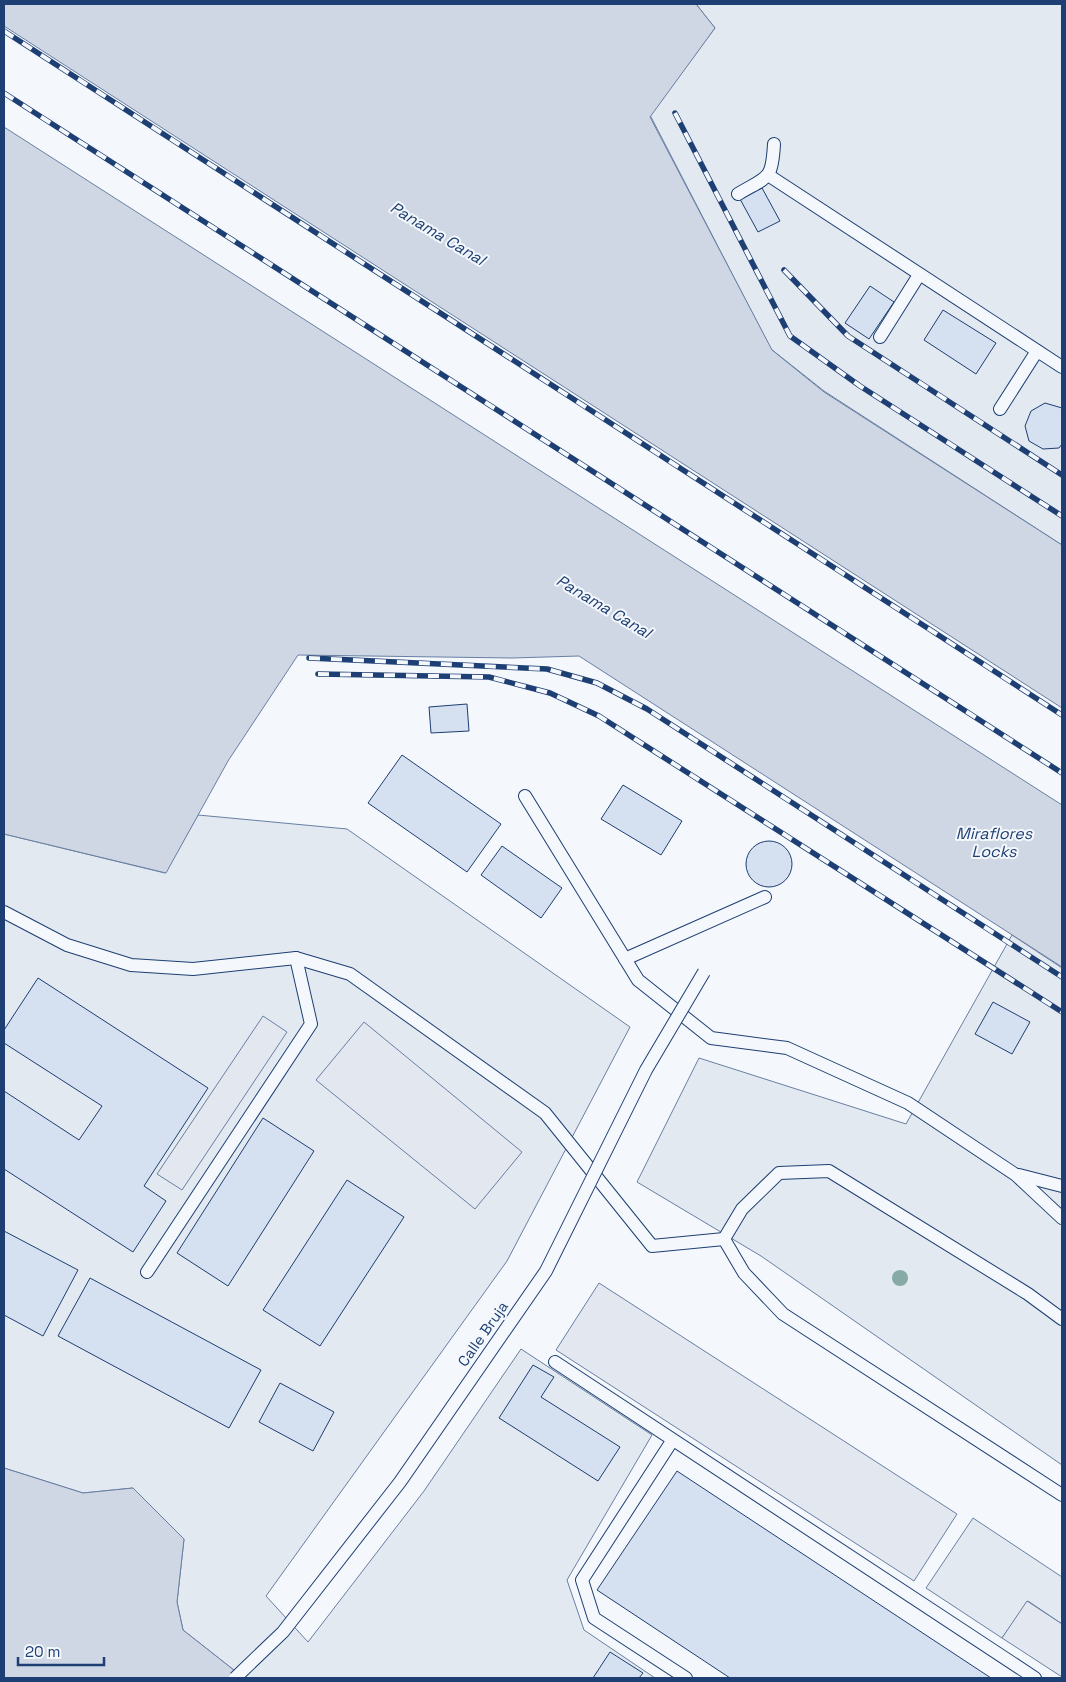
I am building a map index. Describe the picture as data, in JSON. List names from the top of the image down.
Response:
{
  "streets": {
    "lane": ["Calle Bruja"]
  },
  "water": ["Panama Canal", "Miraflores Locks"],
  "scale_bar": "20 m"
}
